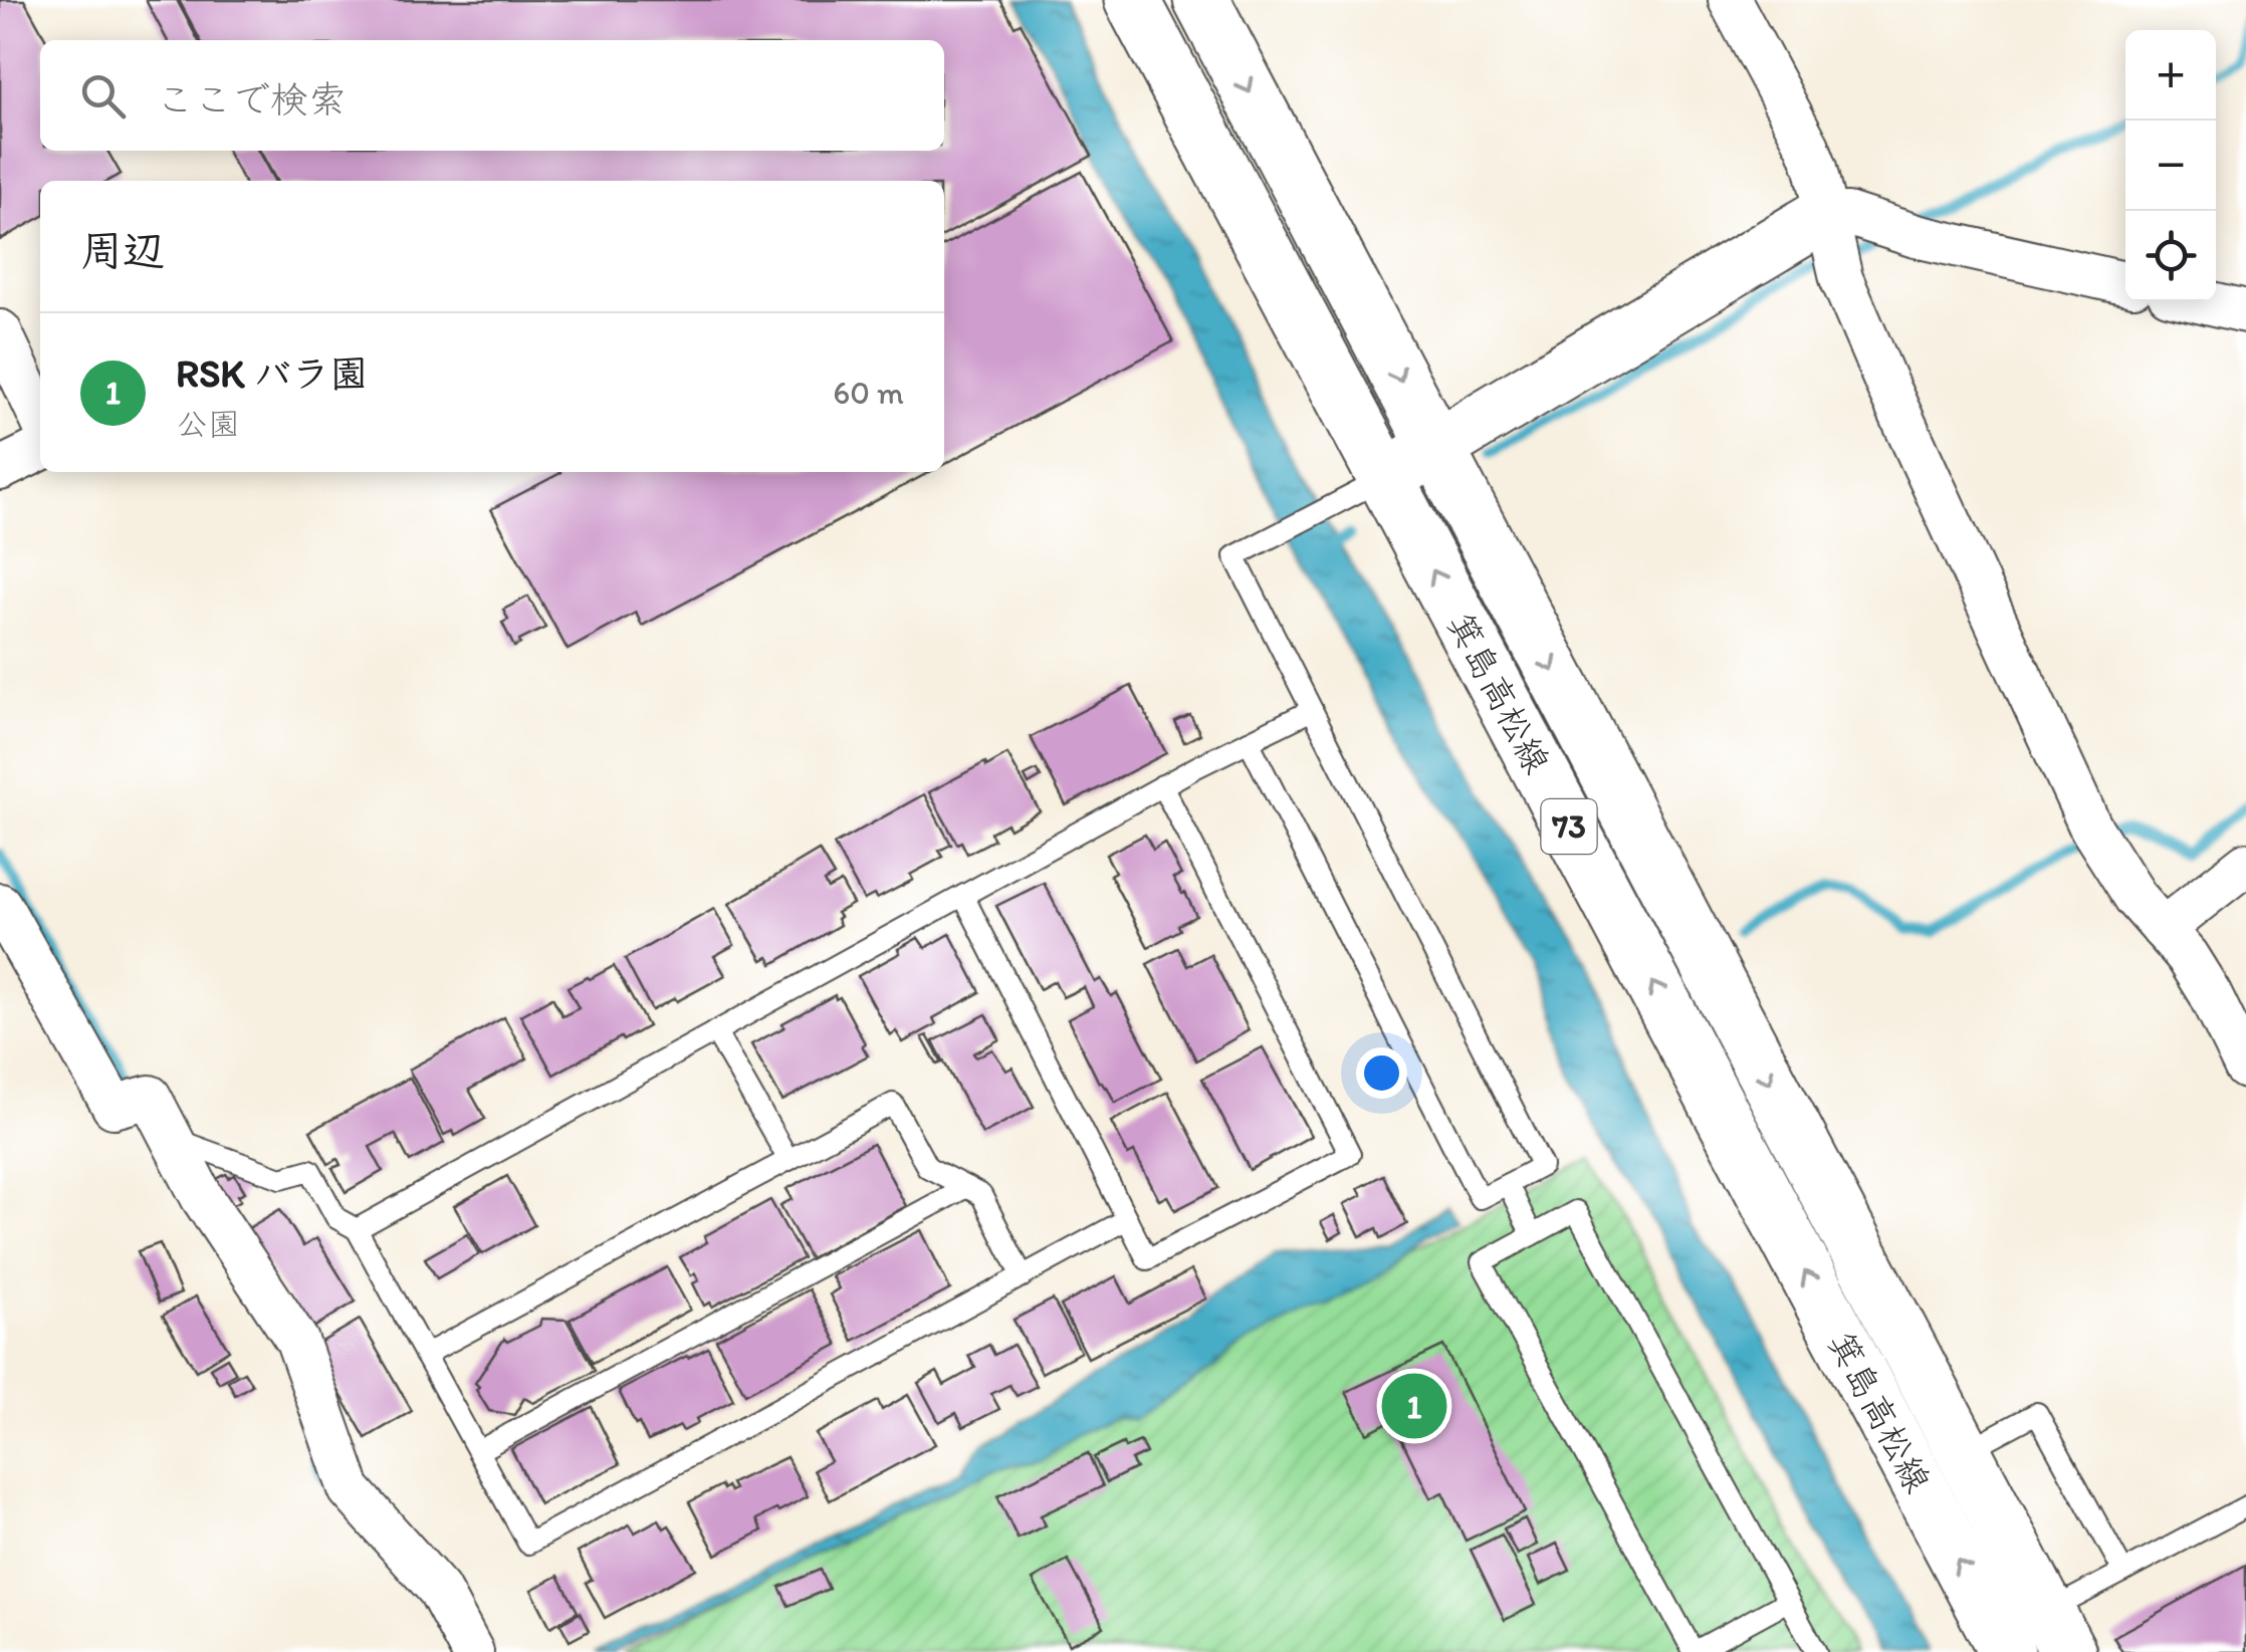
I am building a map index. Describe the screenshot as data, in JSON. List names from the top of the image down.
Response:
{
  "streets": {
    "main road": ["箕島高松線", "73"]
  },
  "page": {
    "map_buttons": ["+", "−"],
    "search": "ここで検索",
    "heading": "周辺",
    "list": [
      {
        "mark": "1",
        "name": "RSK バラ園",
        "note": "公園",
        "value": "60 m"
      }
    ],
    "pins": "1"
  }
}
